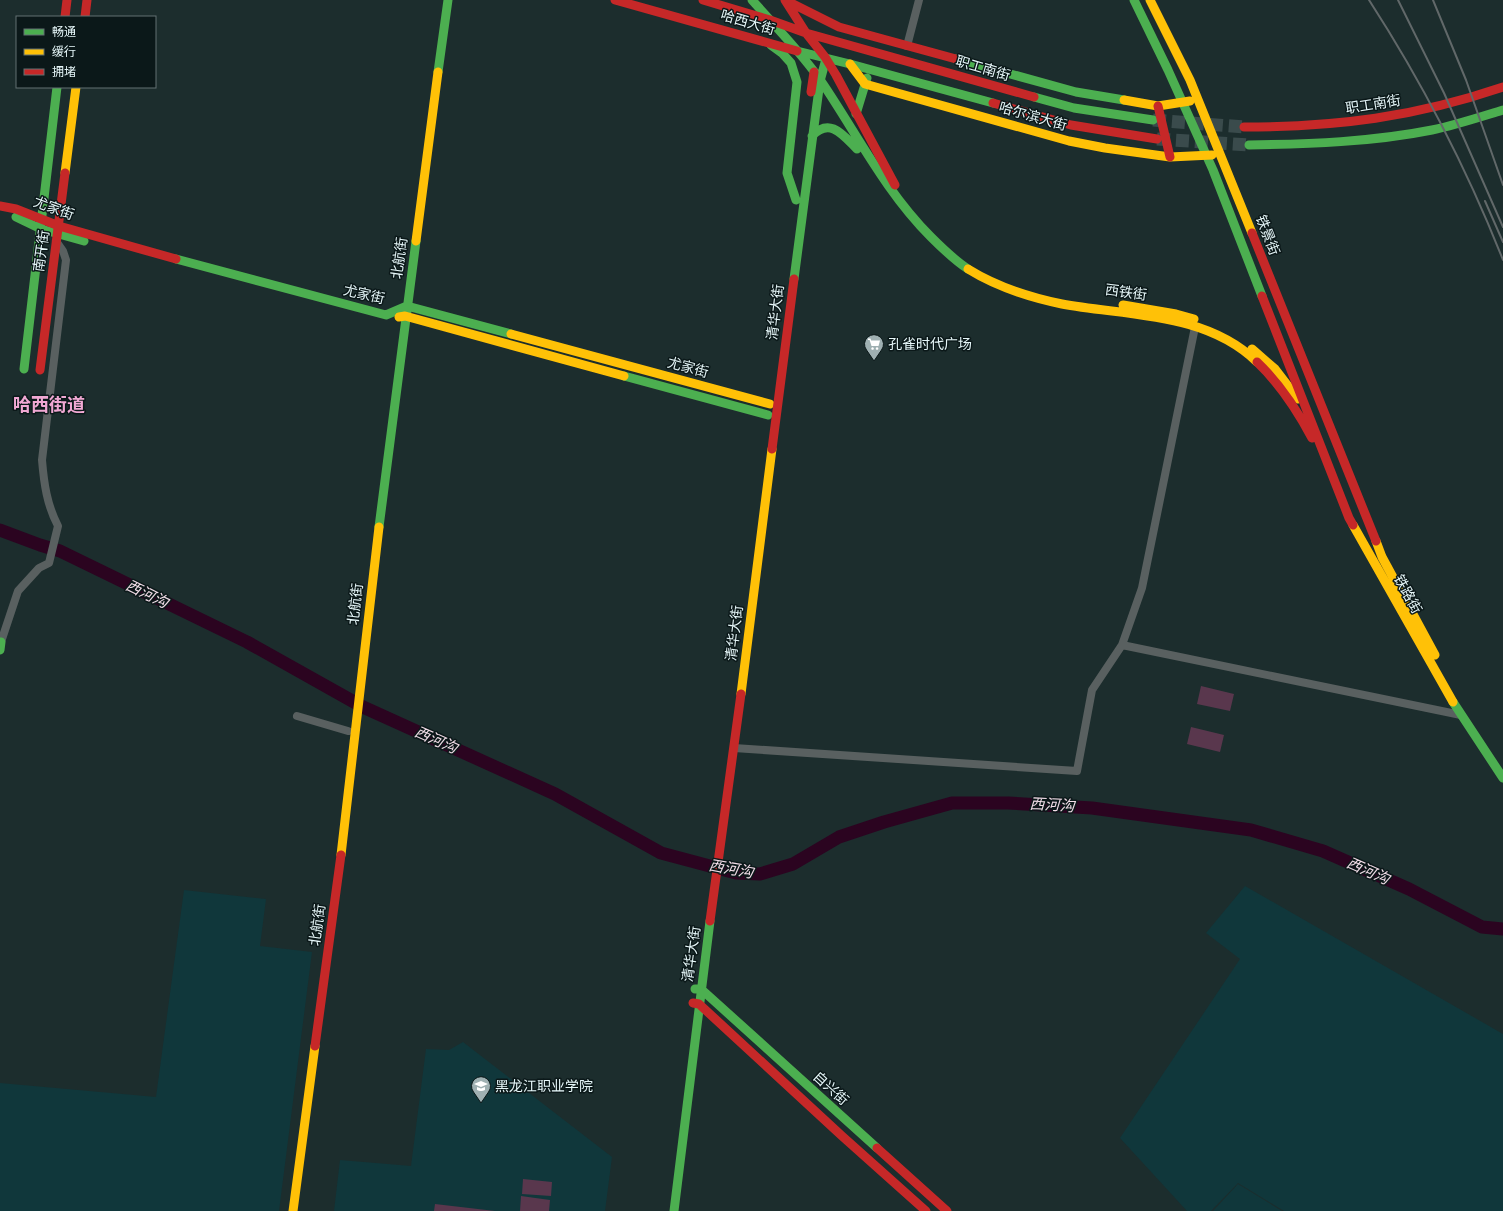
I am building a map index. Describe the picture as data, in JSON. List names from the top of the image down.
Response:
{
  "streets": {
    "main road": [
      "哈西大街",
      "职工南街",
      "哈尔滨大街",
      "尤家街",
      "铁景街",
      "南开街",
      "北航街",
      "西铁街",
      "清华大街",
      "铁路街",
      "自兴街"
    ]
  },
  "crossings": [
    ["哈西大街", "职工南街"],
    ["哈西大街", "清华大街"],
    ["哈尔滨大街", "铁景街"],
    ["尤家街", "南开街"],
    ["尤家街", "北航街"],
    ["尤家街", "清华大街"],
    ["铁景街", "西铁街"],
    ["铁景街", "铁路街"],
    ["西铁街", "铁路街"],
    ["清华大街", "自兴街"]
  ],
  "districts": ["哈西街道"],
  "water": ["西河沟"],
  "places": {
    "supermarket": ["孔雀时代广场"],
    "school or university": ["黑龙江职业学院"]
  },
  "legend": ["畅通", "缓行", "拥堵"]
}
